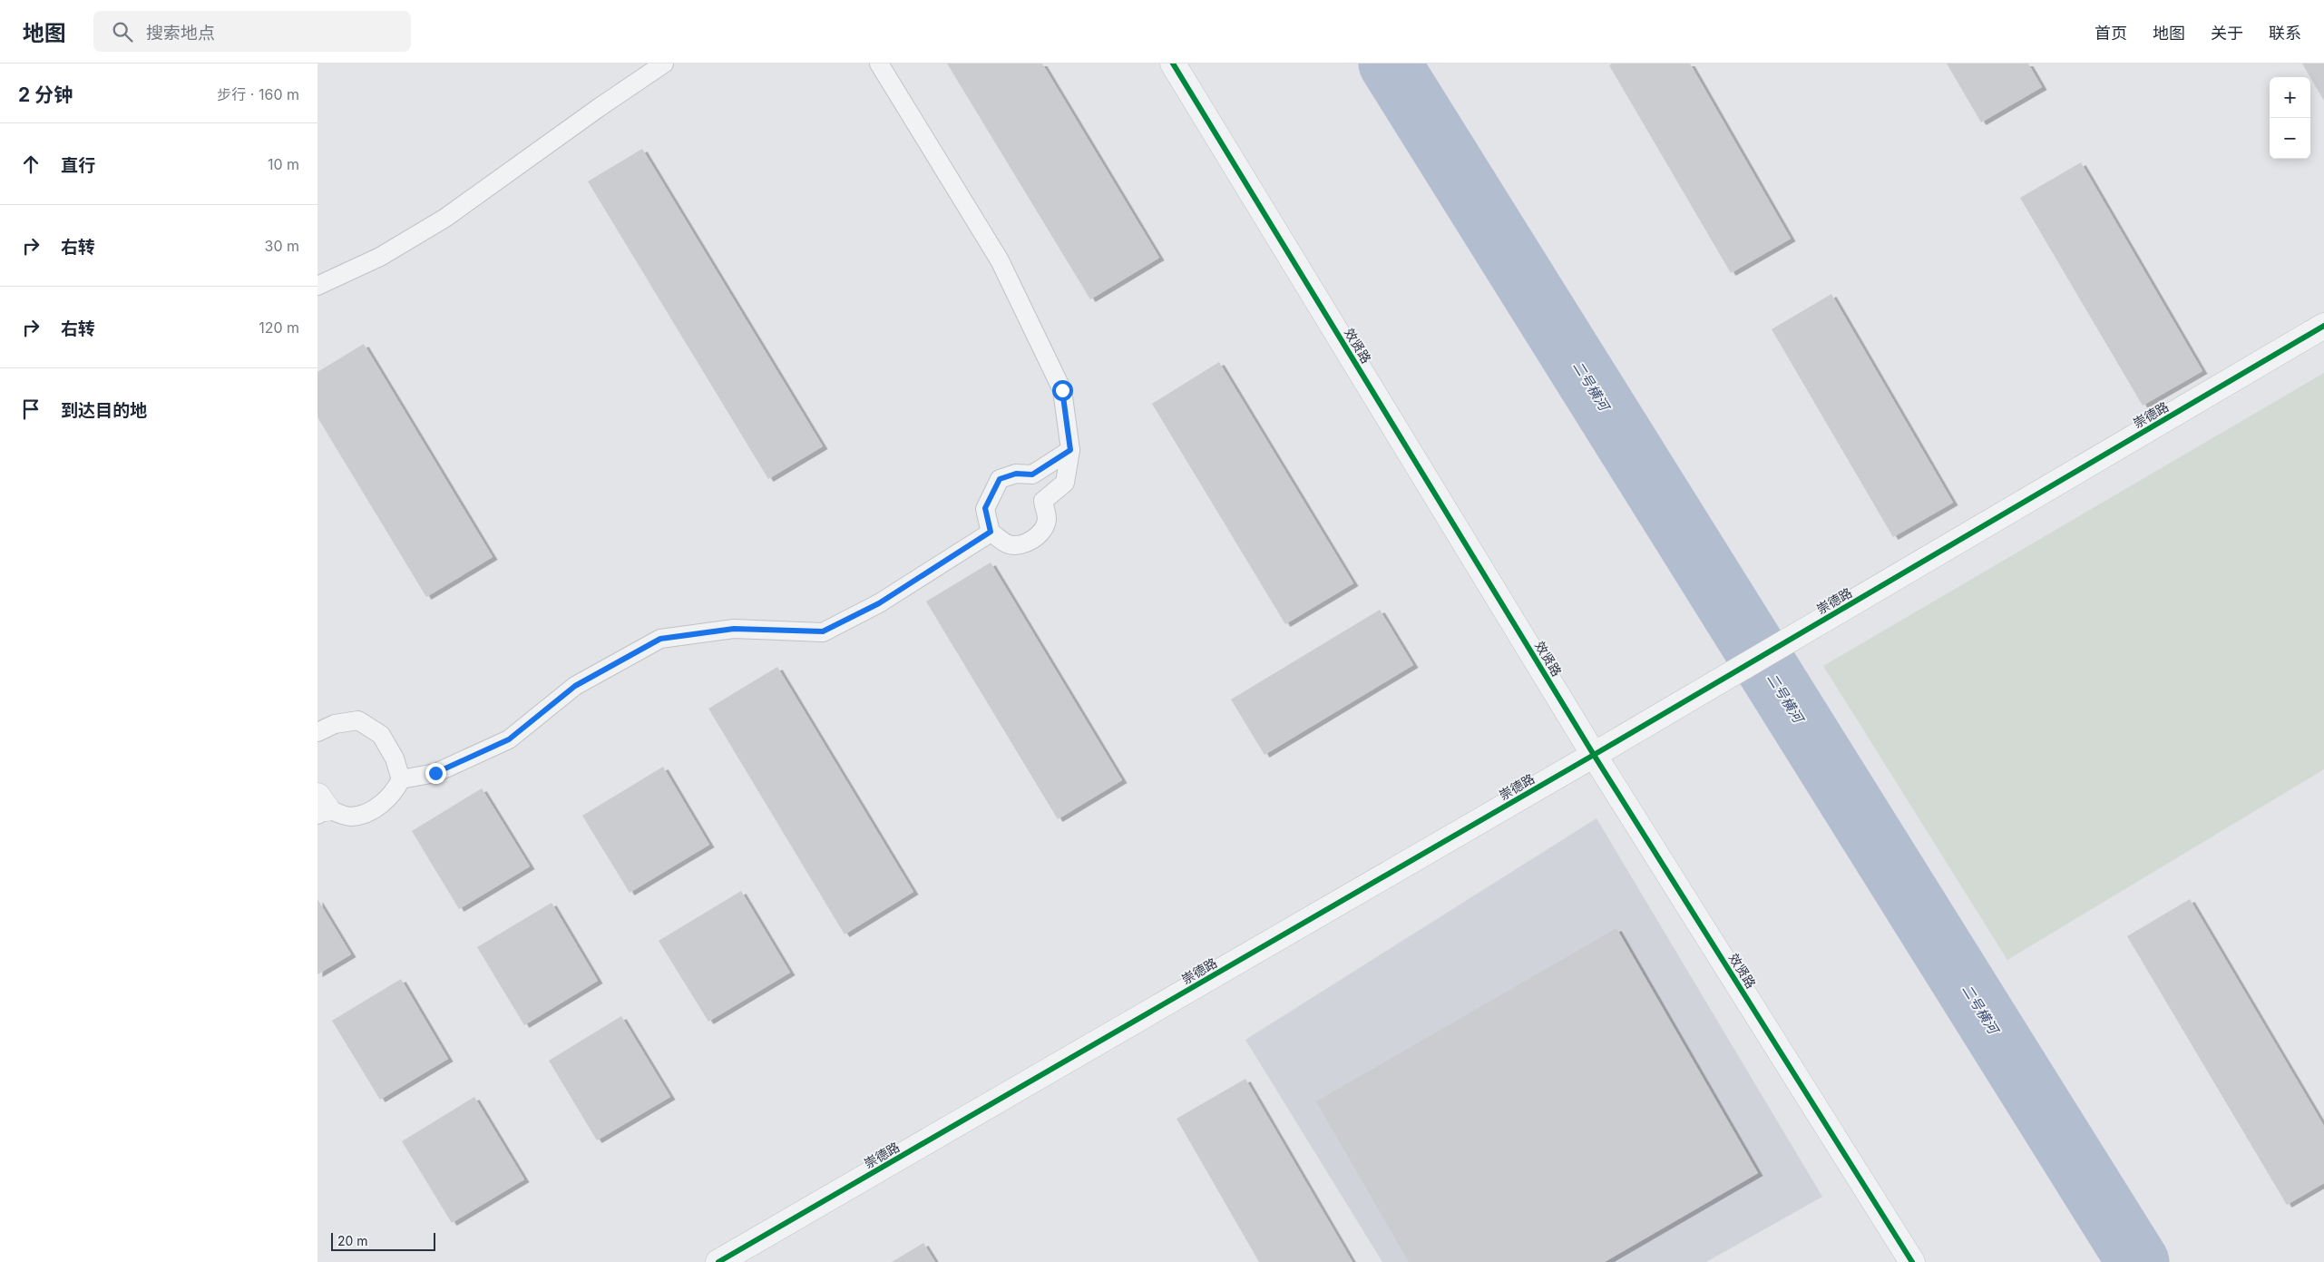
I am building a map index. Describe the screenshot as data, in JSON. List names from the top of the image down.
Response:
{
  "streets": {
    "street": ["效贤路", "崇德路"]
  },
  "crossings": [
    ["效贤路", "崇德路"]
  ],
  "water": ["二号横河"],
  "scale_bar": "20 m",
  "page": {
    "header": "地图",
    "search": "搜索地点",
    "nav": [
      "首页",
      "地图",
      "关于",
      "联系"
    ],
    "heading": ["2 分钟", "步行 · 160 m"],
    "map_buttons": ["+", "−"],
    "list": [
      ["直行", "10 m"],
      ["右转", "30 m"],
      ["右转", "120 m"],
      "到达目的地"
    ],
    "scale": "20 m"
  }
}
